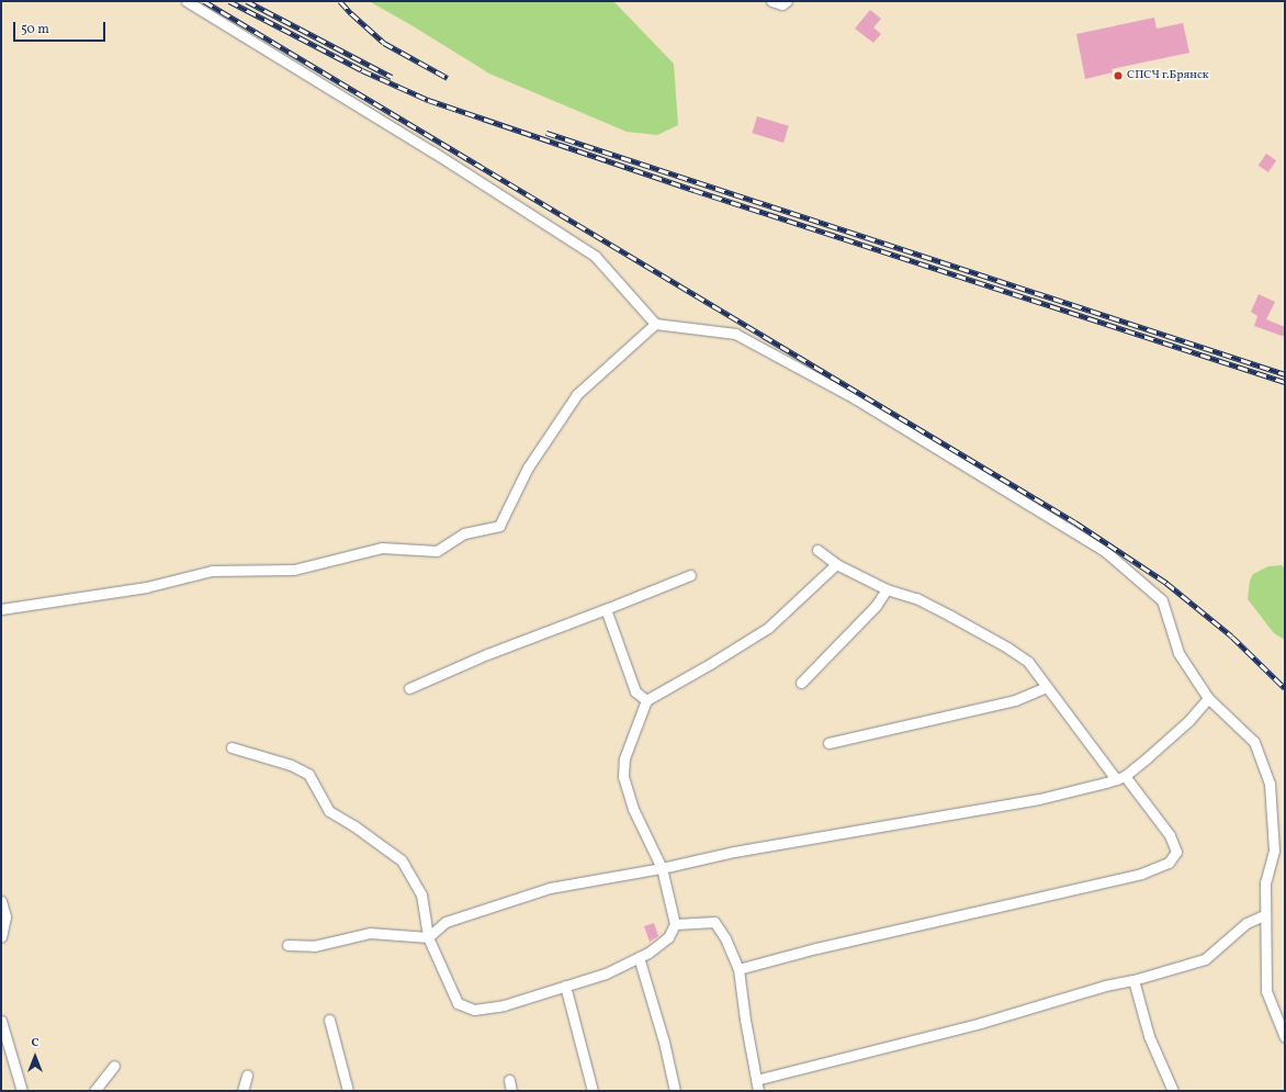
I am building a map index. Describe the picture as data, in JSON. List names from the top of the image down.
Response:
{
  "places": ["СПСЧ г.Брянск"],
  "scale_bar": "50 m",
  "north": "top"
}
